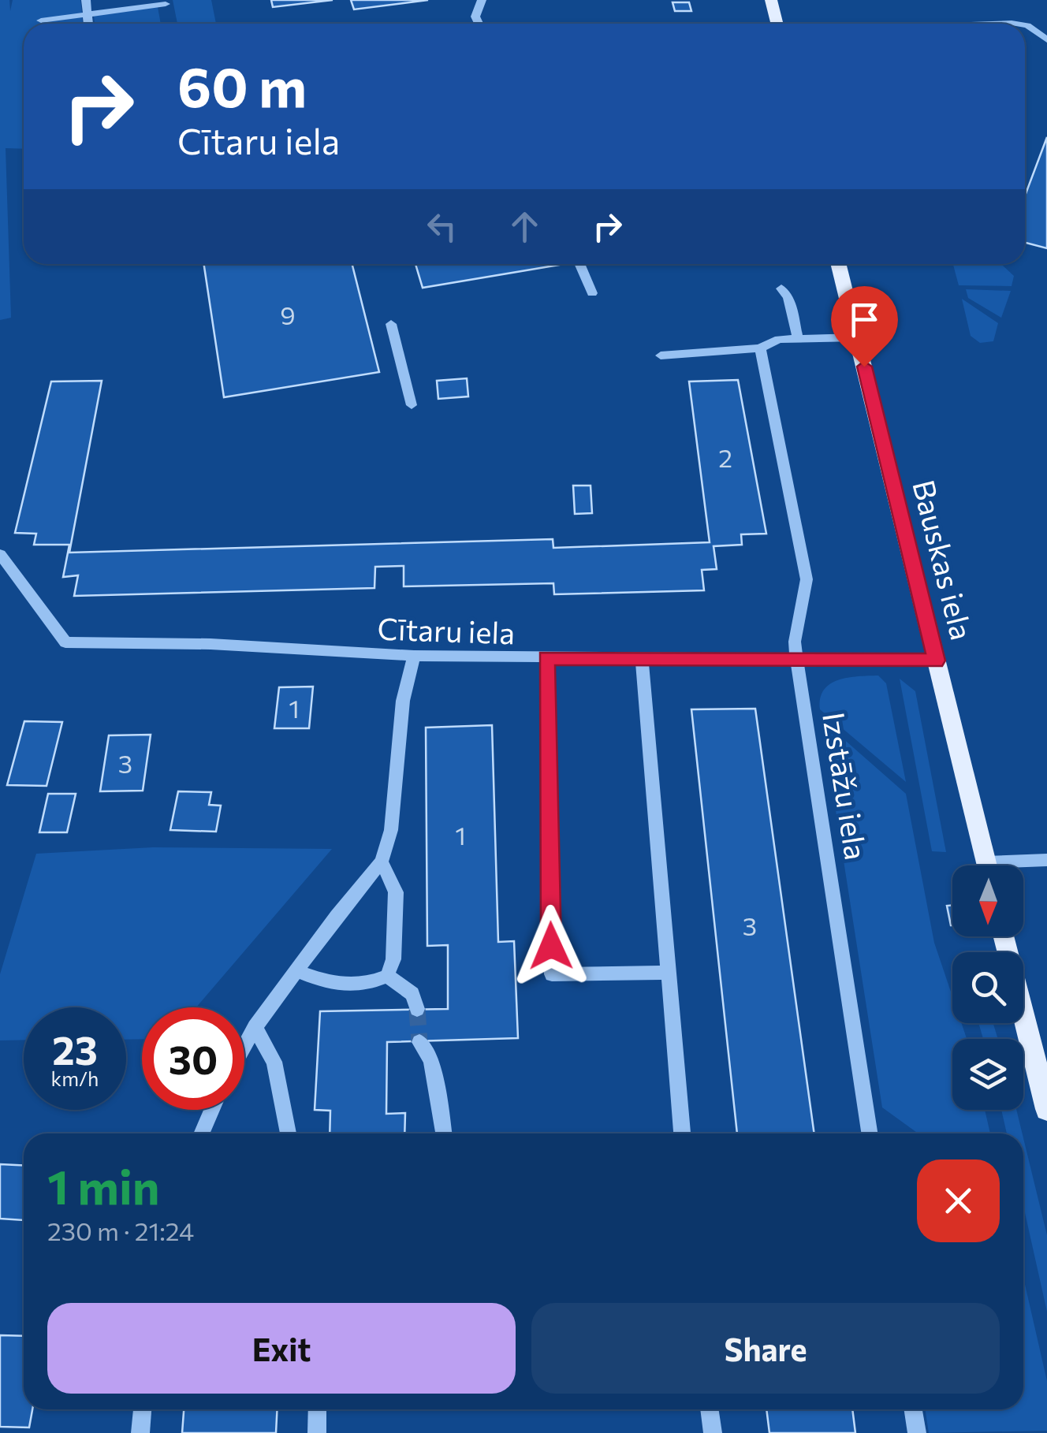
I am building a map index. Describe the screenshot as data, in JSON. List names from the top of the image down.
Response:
{
  "streets": {
    "main road": ["Bauskas iela"],
    "street": ["Cītaru iela", "Izstāžu iela"]
  },
  "crossings": [
    ["Bauskas iela", "Cītaru iela"],
    ["Cītaru iela", "Izstāžu iela"]
  ],
  "house_numbers": [
    "9",
    "2",
    "1",
    "3",
    "1",
    "3"
  ],
  "north": "bottom",
  "page": {
    "turn": ["60 m", "Cītaru iela"],
    "speed": "23 km/h",
    "limit": "30",
    "heading": ["1 min", "230 m · 21:24"],
    "buttons": ["Exit", "Share"]
  }
}
